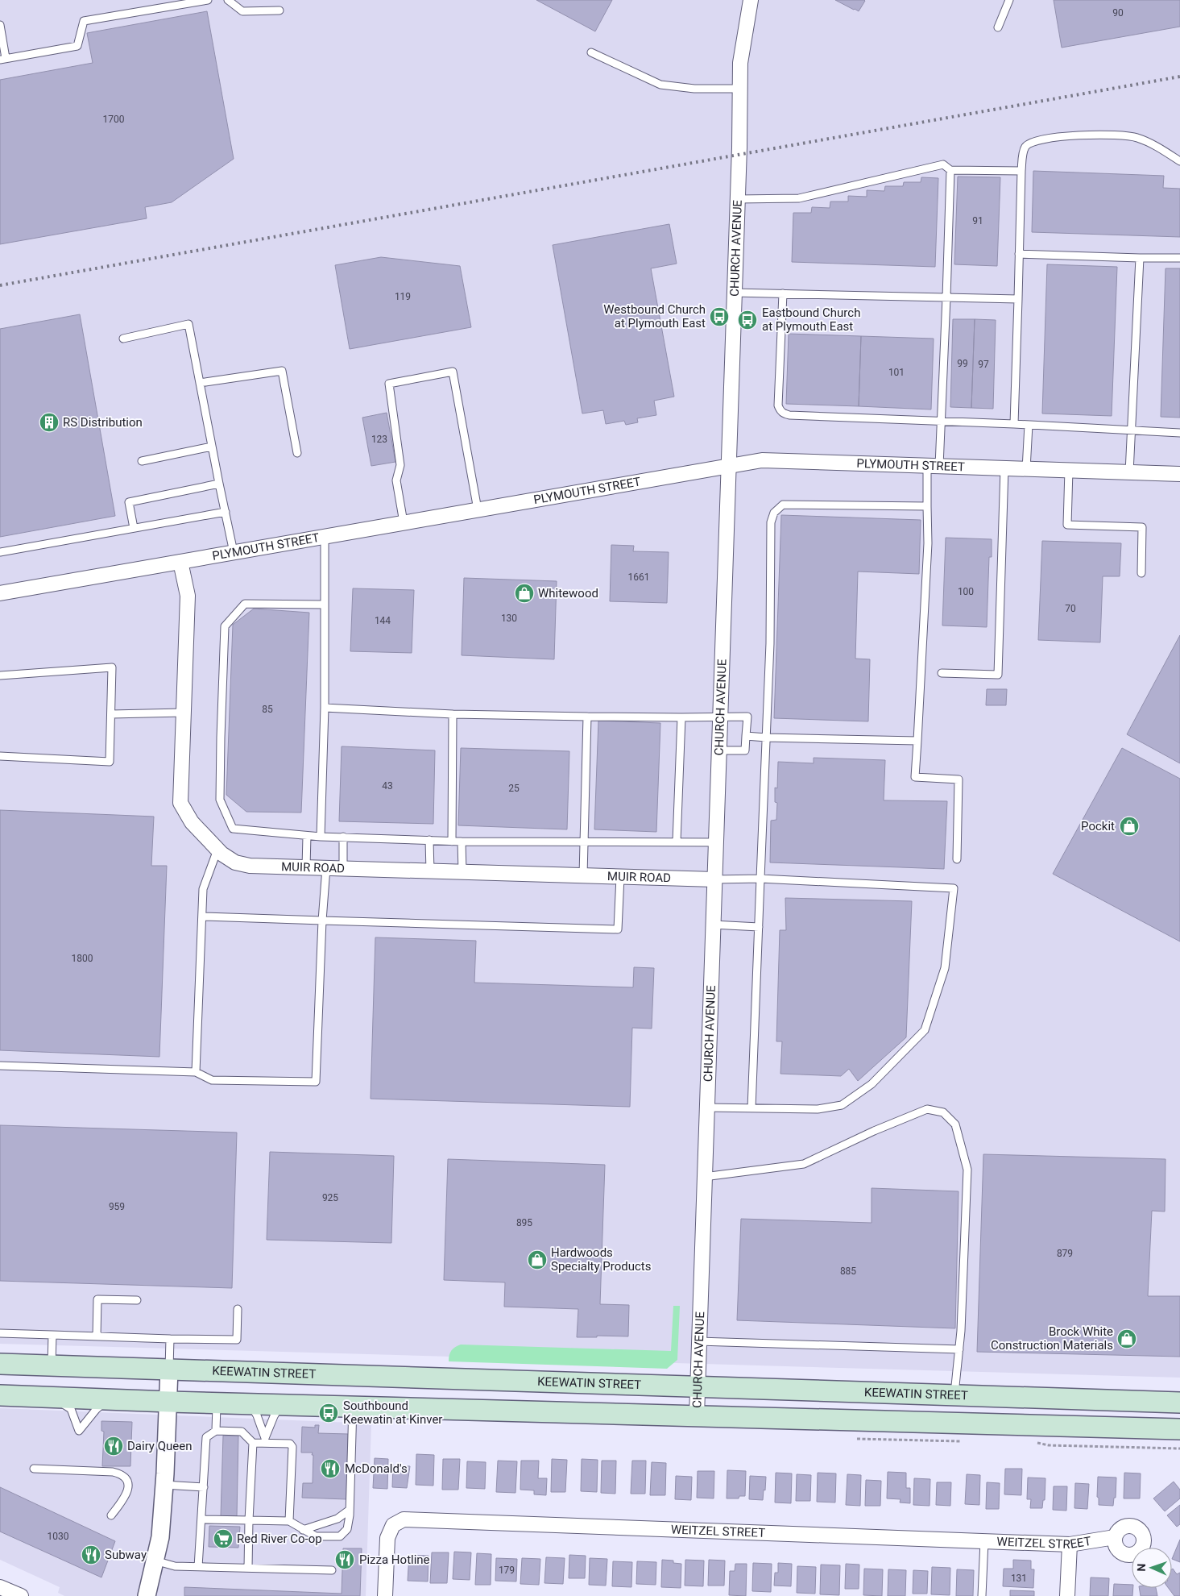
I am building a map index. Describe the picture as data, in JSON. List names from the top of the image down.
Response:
{
  "streets": {
    "main road": ["KEEWATIN STREET"],
    "street": [
      "CHURCH AVENUE",
      "PLYMOUTH STREET",
      "MUIR ROAD",
      "WEITZEL STREET"
    ]
  },
  "crossings": [
    ["CHURCH AVENUE", "PLYMOUTH STREET"],
    ["CHURCH AVENUE", "MUIR ROAD"],
    ["CHURCH AVENUE", "KEEWATIN STREET"],
    ["PLYMOUTH STREET", "MUIR ROAD"]
  ],
  "places": {
    "bus stop": ["Westbound Church at Plymouth East", "Eastbound Church at Plymouth East", "Southbound Keewatin at Kinver"],
    "building": ["RS Distribution"],
    "shop": [
      "Whitewood",
      "Pockit",
      "Hardwoods Specialty Products",
      "Brock White Construction Materials"
    ],
    "restaurant": [
      "Dairy Queen",
      "McDonald's",
      "Subway",
      "Pizza Hotline"
    ],
    "supermarket": ["Red River Co-op"]
  },
  "house_numbers": [
    "90",
    "1700",
    "91",
    "119",
    "99",
    "97",
    "101",
    "123",
    "1661",
    "100",
    "70",
    "130",
    "144",
    "85",
    "43",
    "25",
    "1800",
    "925",
    "959",
    "895",
    "879",
    "885",
    "1030",
    "179",
    "131"
  ],
  "north": "left"
}
